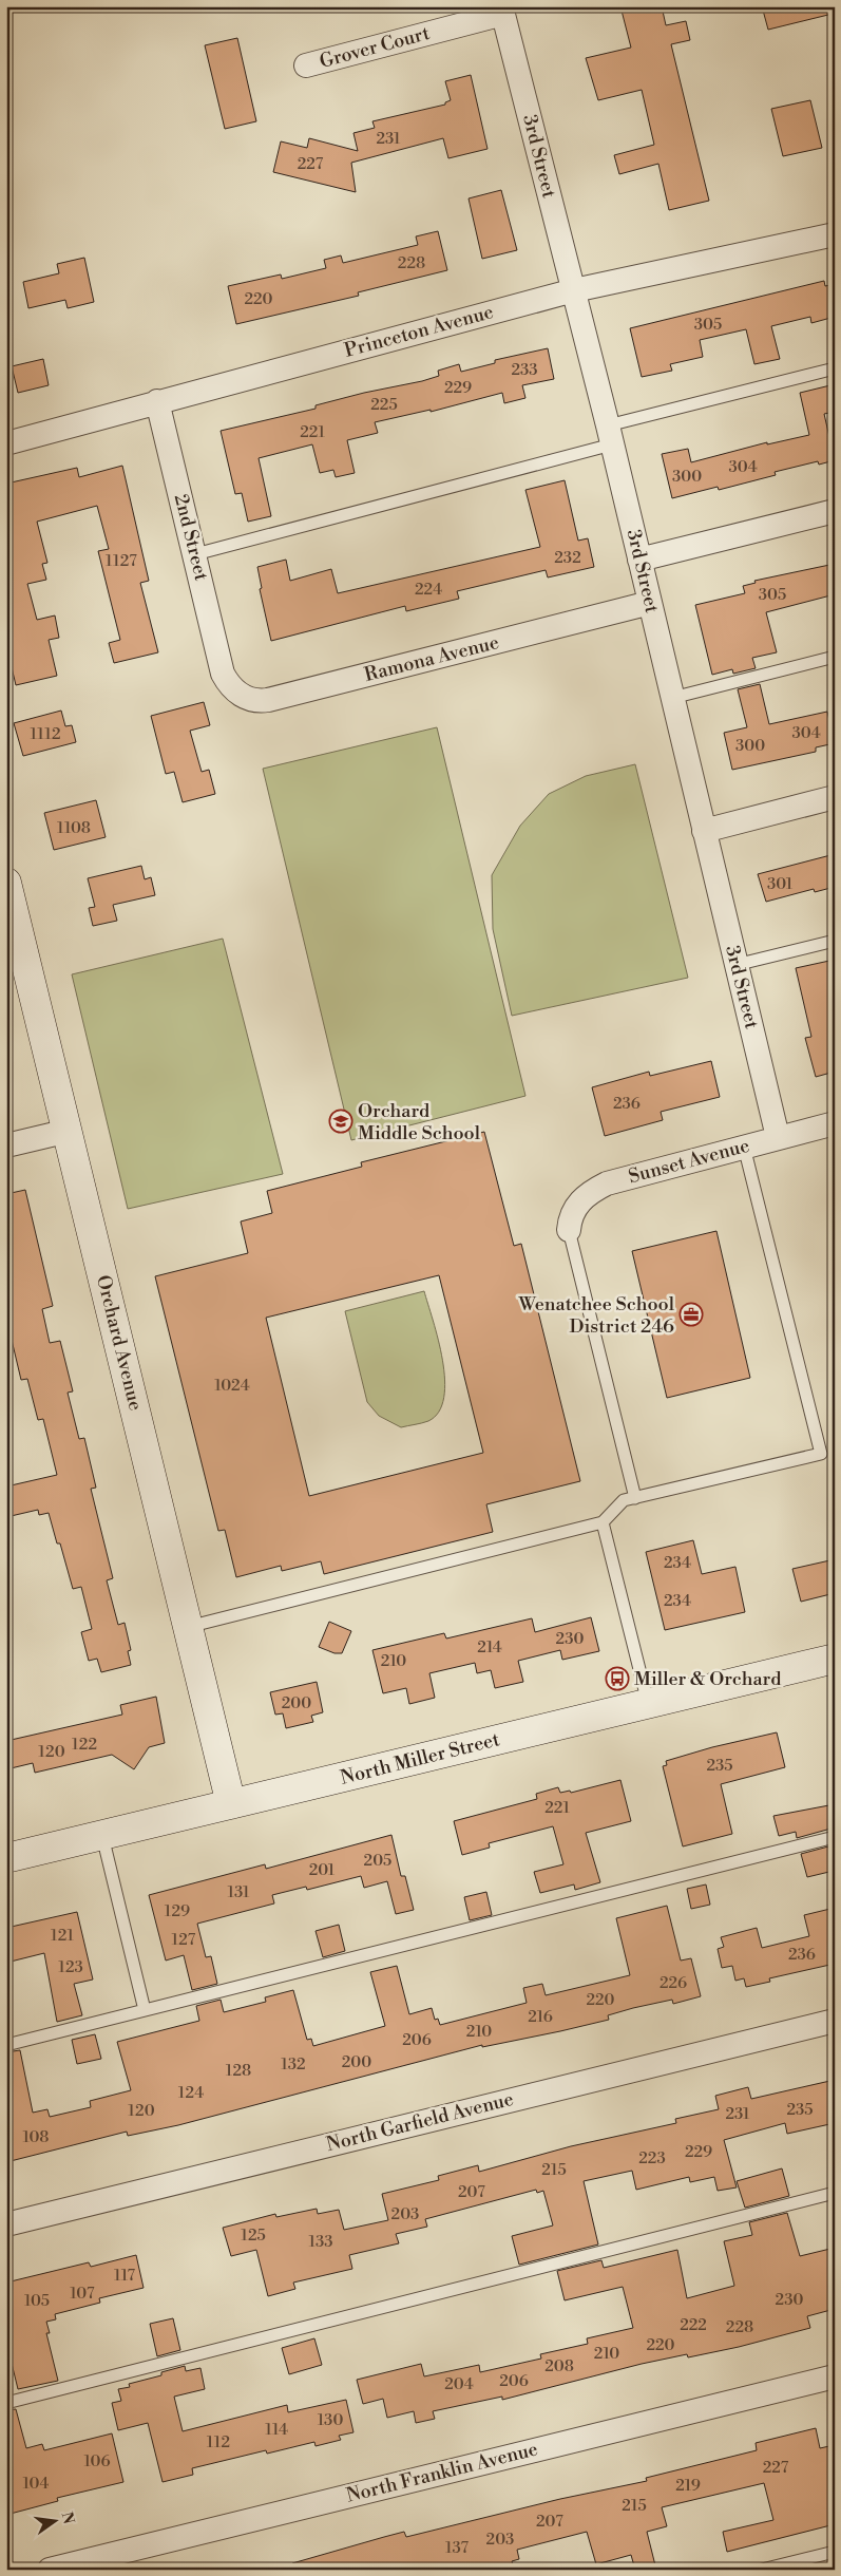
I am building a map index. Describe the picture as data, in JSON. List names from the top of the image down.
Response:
{
  "streets": {
    "street": [
      "Grover Court",
      "3rd Street",
      "Princeton Avenue",
      "2nd Street",
      "Ramona Avenue",
      "Sunset Avenue",
      "Orchard Avenue",
      "North Miller Street",
      "North Garfield Avenue",
      "North Franklin Avenue"
    ]
  },
  "crossings": [
    ["Grover Court", "3rd Street"],
    ["3rd Street", "Princeton Avenue"],
    ["3rd Street", "Ramona Avenue"],
    ["3rd Street", "Sunset Avenue"],
    ["Princeton Avenue", "2nd Street"],
    ["2nd Street", "Ramona Avenue"],
    ["Orchard Avenue", "North Miller Street"]
  ],
  "places": {
    "school or university": ["Orchard Middle School"],
    "office": ["Wenatchee School District 246"],
    "bus stop": ["Miller & Orchard"]
  },
  "house_numbers": [
    "231",
    "227",
    "228",
    "220",
    "305",
    "233",
    "229",
    "225",
    "221",
    "304",
    "300",
    "232",
    "1127",
    "224",
    "305",
    "304",
    "1112",
    "300",
    "1108",
    "301",
    "236",
    "1024",
    "234",
    "234",
    "230",
    "214",
    "210",
    "200",
    "122",
    "120",
    "235",
    "221",
    "205",
    "201",
    "131",
    "129",
    "121",
    "127",
    "236",
    "123",
    "226",
    "220",
    "216",
    "210",
    "206",
    "200",
    "132",
    "128",
    "124",
    "235",
    "120",
    "231",
    "108",
    "229",
    "223",
    "215",
    "207",
    "203",
    "125",
    "133",
    "117",
    "107",
    "230",
    "105",
    "222",
    "228",
    "220",
    "210",
    "208",
    "206",
    "204",
    "130",
    "114",
    "112",
    "106",
    "227",
    "104",
    "219",
    "215",
    "207",
    "203",
    "137"
  ],
  "north": "right"
}
